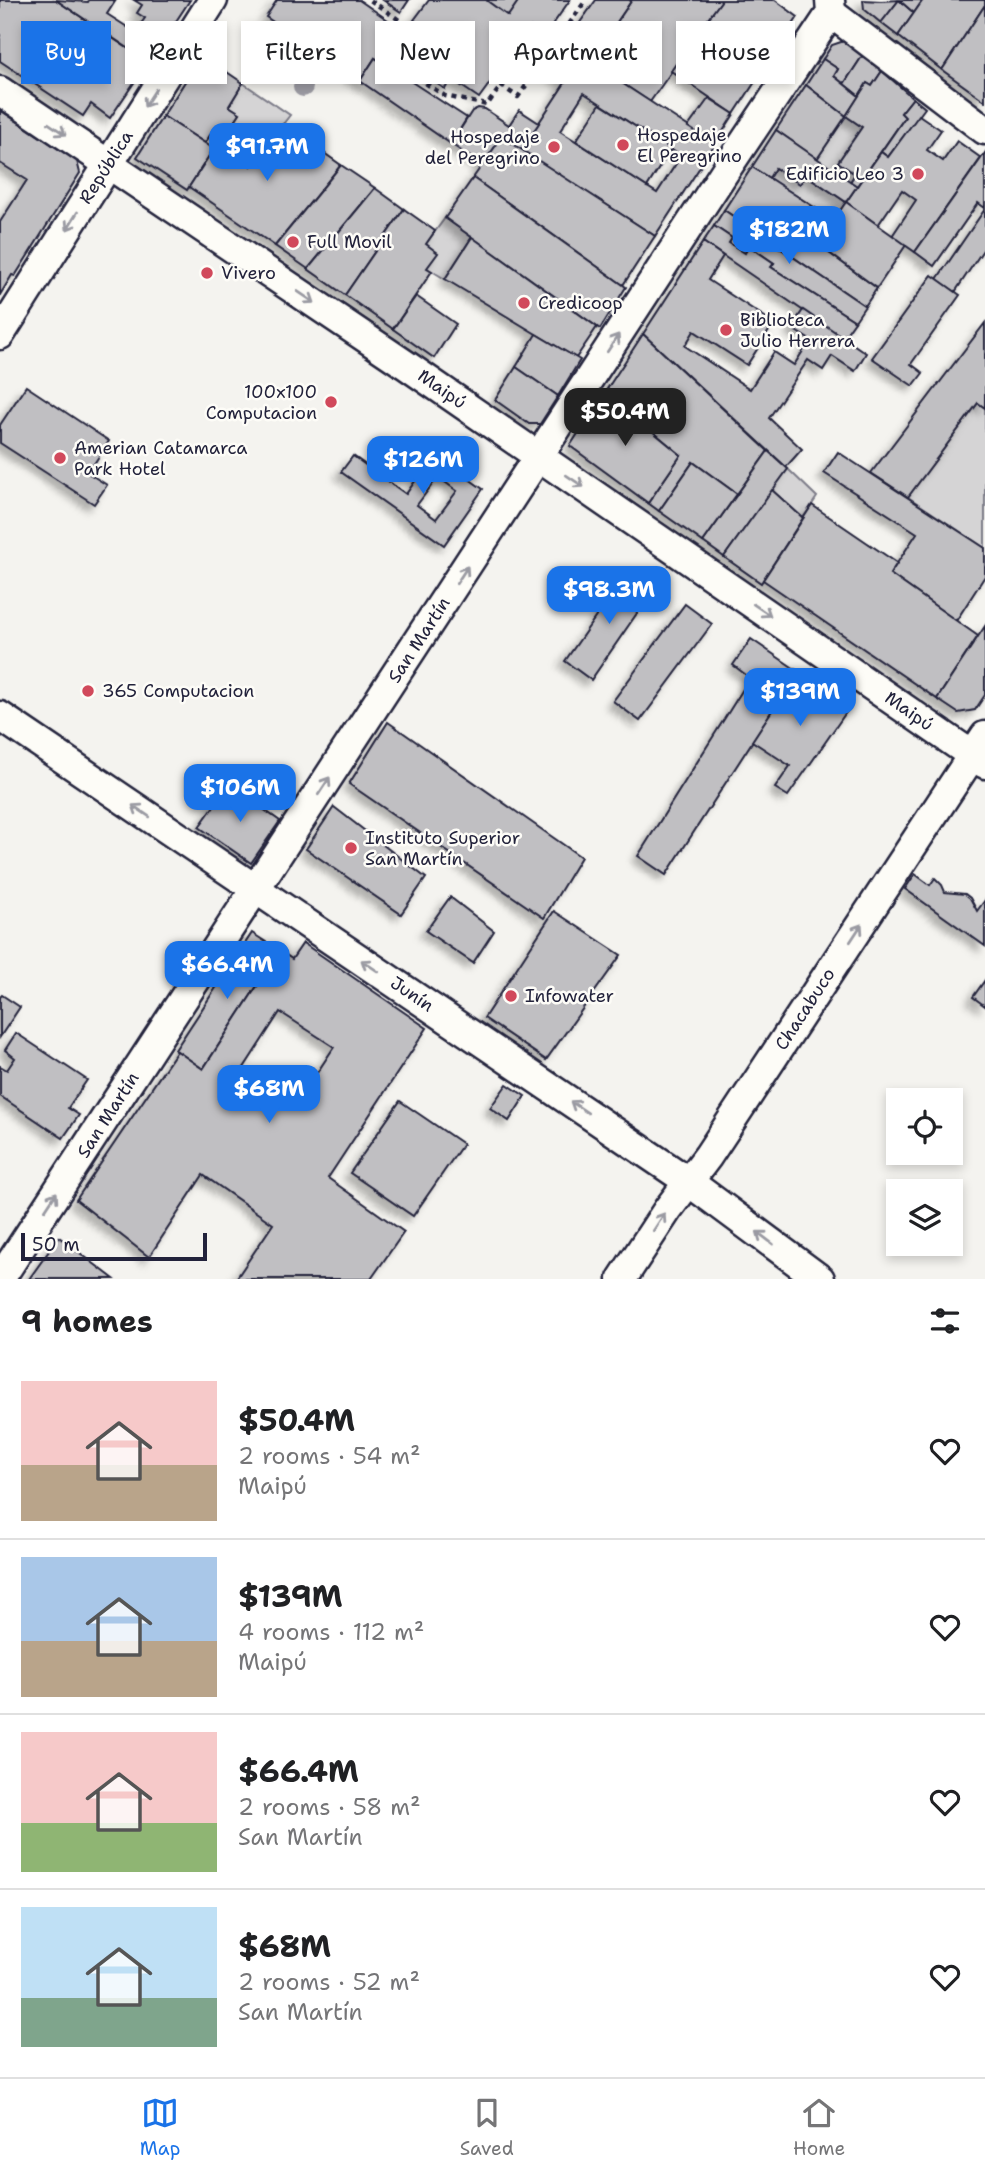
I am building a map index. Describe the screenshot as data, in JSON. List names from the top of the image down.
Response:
{
  "streets": {
    "street": [
      "República",
      "Maipú",
      "San Martín",
      "Junín",
      "Chacabuco"
    ]
  },
  "crossings": [
    ["República", "Maipú"],
    ["Maipú", "San Martín"],
    ["Maipú", "Chacabuco"],
    ["San Martín", "Junín"],
    ["Junín", "Chacabuco"]
  ],
  "one_way": [
    "República",
    "Maipú",
    "San Martín",
    "Junín",
    "Chacabuco"
  ],
  "places": [
    "Hospedaje El Peregrino",
    "Hospedaje del Peregrino",
    "Edificio Leo 3",
    "Full Movil",
    "Vivero",
    "Credicoop",
    "Biblioteca Julio Herrera",
    "100x100 Computacion",
    "Amerian Catamarca Park Hotel",
    "365 Computacion",
    "Instituto Superior San Martín",
    "Infowater"
  ],
  "scale_bar": "50 m",
  "page": {
    "chip": [
      "Buy",
      "Rent",
      "Filters",
      "New",
      "Apartment",
      "House"
    ],
    "price": [
      "$91.7M",
      "$182M",
      "$50.4M",
      "$126M",
      "$98.3M",
      "$139M",
      "$106M",
      "$66.4M",
      "$68M"
    ],
    "scale": "50 m",
    "heading": "9 homes",
    "list": [
      {
        "name": "$50.4M",
        "note": "2 rooms · 54 m² · Maipú"
      },
      {
        "name": "$139M",
        "note": "4 rooms · 112 m² · Maipú"
      },
      {
        "name": "$66.4M",
        "note": "2 rooms · 58 m² · San Martín"
      },
      {
        "name": "$68M",
        "note": "2 rooms · 52 m² · San Martín"
      }
    ],
    "tabs": ["Map", "Saved", "Home"]
  }
}
